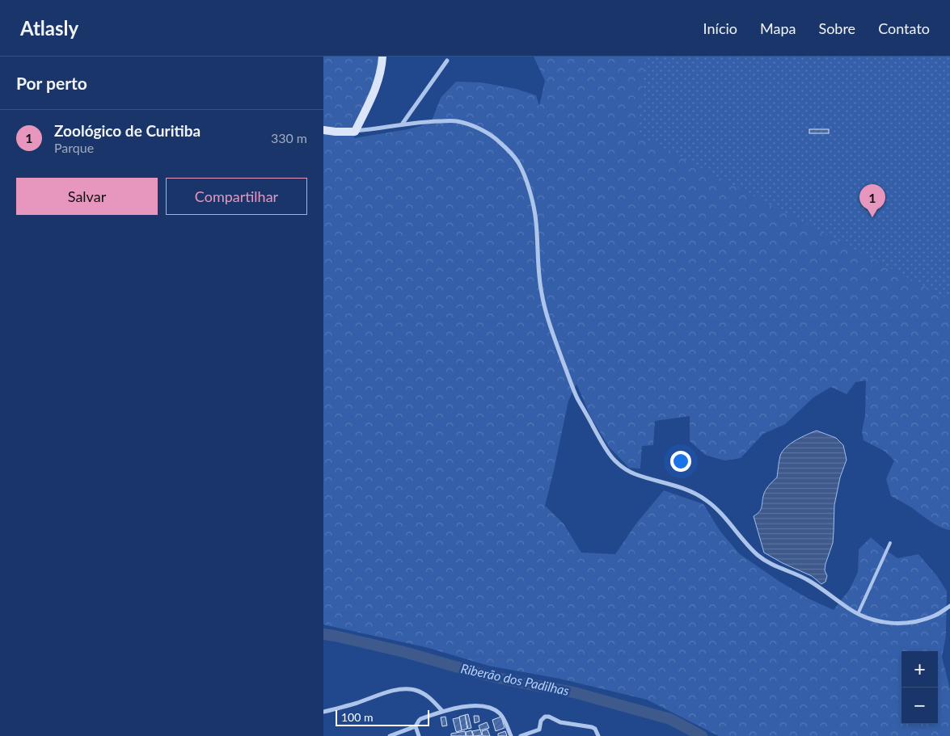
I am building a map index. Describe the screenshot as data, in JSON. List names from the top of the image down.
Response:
{
  "water": ["Riberão dos Padilhas"],
  "scale_bar": "100 m",
  "page": {
    "header": "Atlasly",
    "nav": [
      "Início",
      "Mapa",
      "Sobre",
      "Contato"
    ],
    "heading": "Por perto",
    "list": [
      {
        "mark": "1",
        "name": "Zoológico de Curitiba",
        "note": "Parque",
        "value": "330 m"
      }
    ],
    "buttons": ["Salvar", "Compartilhar"],
    "pins": "1",
    "map_buttons": ["+", "−"],
    "scale": "100 m"
  }
}
